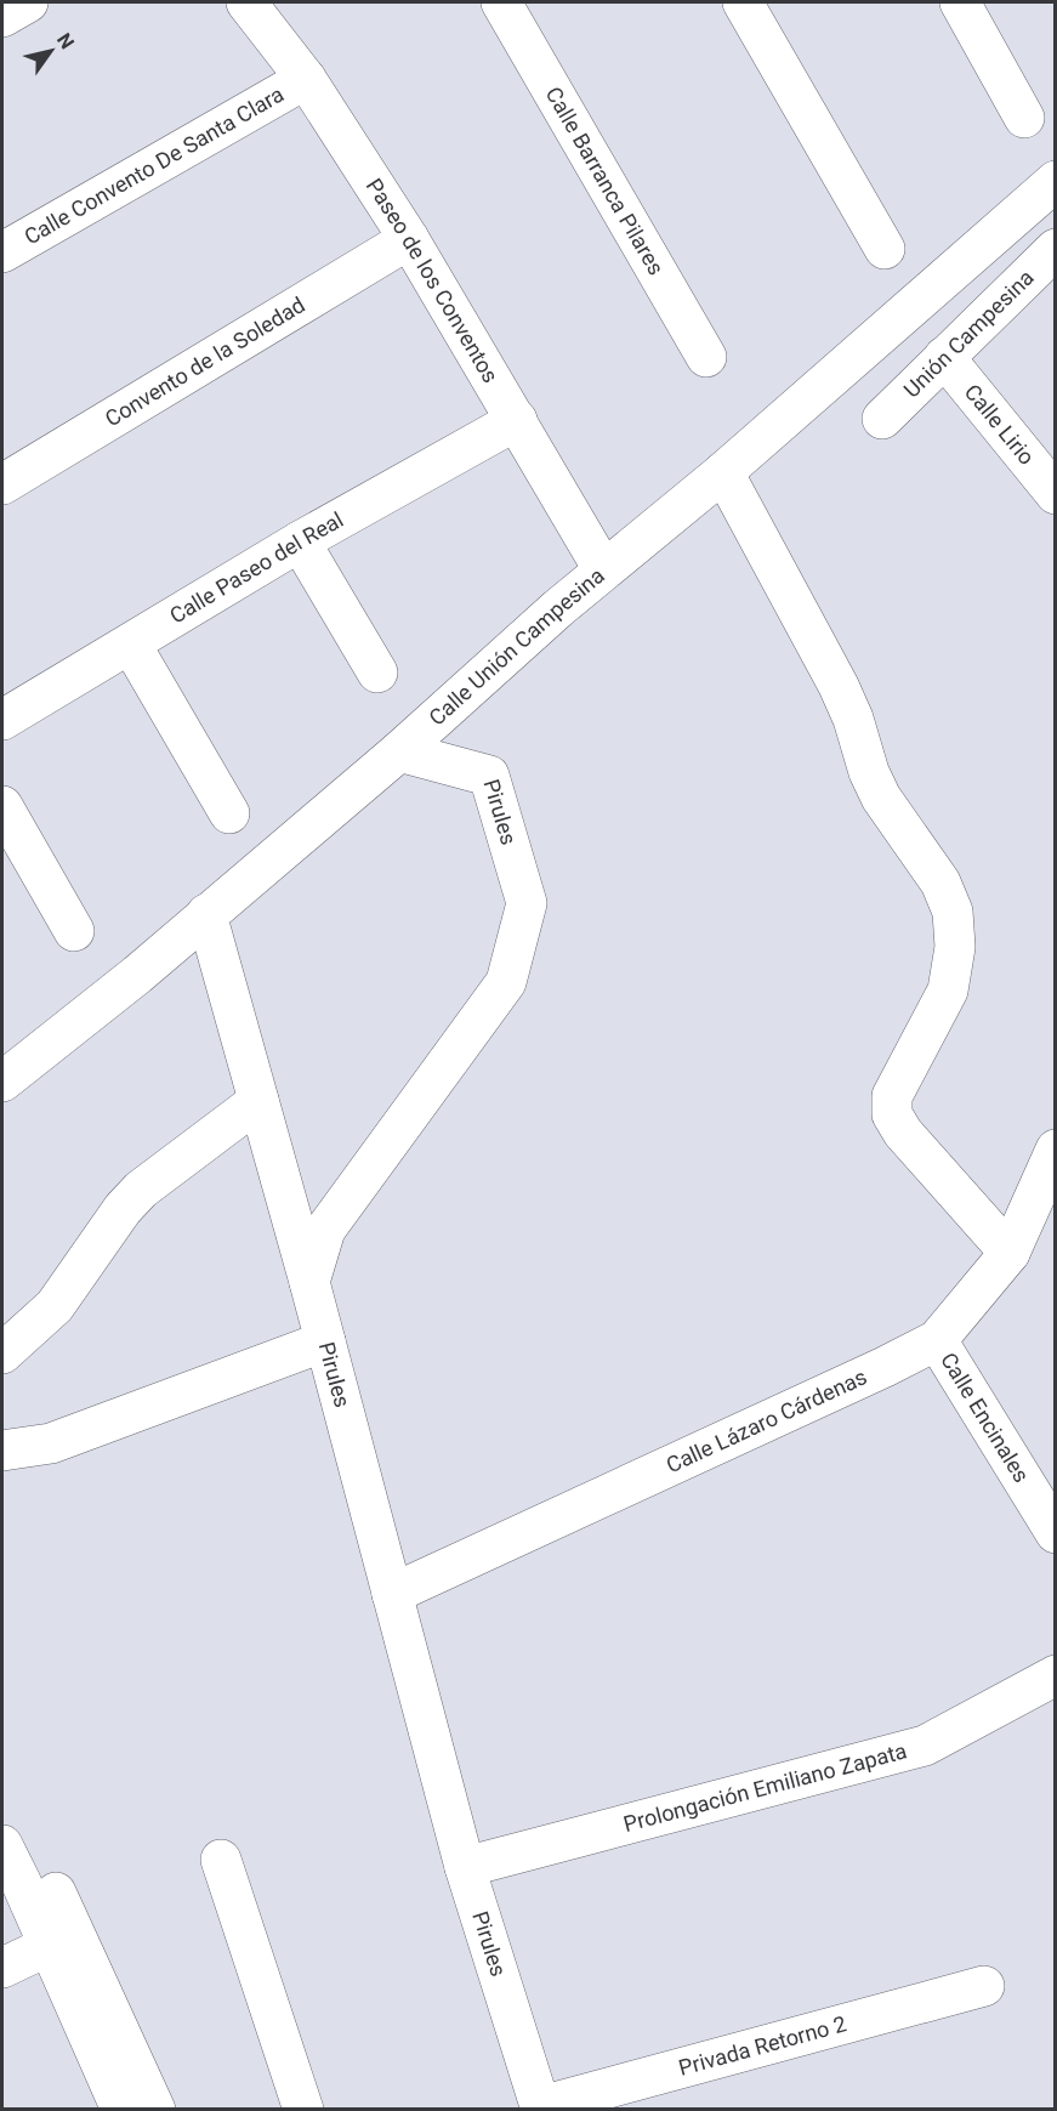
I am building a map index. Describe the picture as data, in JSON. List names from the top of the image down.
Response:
{
  "streets": {
    "street": [
      "Calle Convento De Santa Clara",
      "Calle Barranca Pilares",
      "Paseo de los Conventos",
      "Unión Campesina",
      "Convento de la Soledad",
      "Calle Lirio",
      "Calle Paseo del Real",
      "Calle Unión Campesina",
      "Pirules",
      "Calle Encinales",
      "Calle Lázaro Cárdenas",
      "Prolongación Emiliano Zapata",
      "Privada Retorno 2"
    ]
  },
  "crossings": [
    ["Calle Convento De Santa Clara", "Paseo de los Conventos"],
    ["Paseo de los Conventos", "Convento de la Soledad"],
    ["Paseo de los Conventos", "Calle Paseo del Real"],
    ["Paseo de los Conventos", "Calle Unión Campesina"],
    ["Unión Campesina", "Calle Lirio"],
    ["Calle Unión Campesina", "Pirules"],
    ["Pirules", "Calle Lázaro Cárdenas"],
    ["Pirules", "Prolongación Emiliano Zapata"],
    ["Pirules", "Privada Retorno 2"],
    ["Calle Encinales", "Calle Lázaro Cárdenas"]
  ],
  "north": "top right"
}
